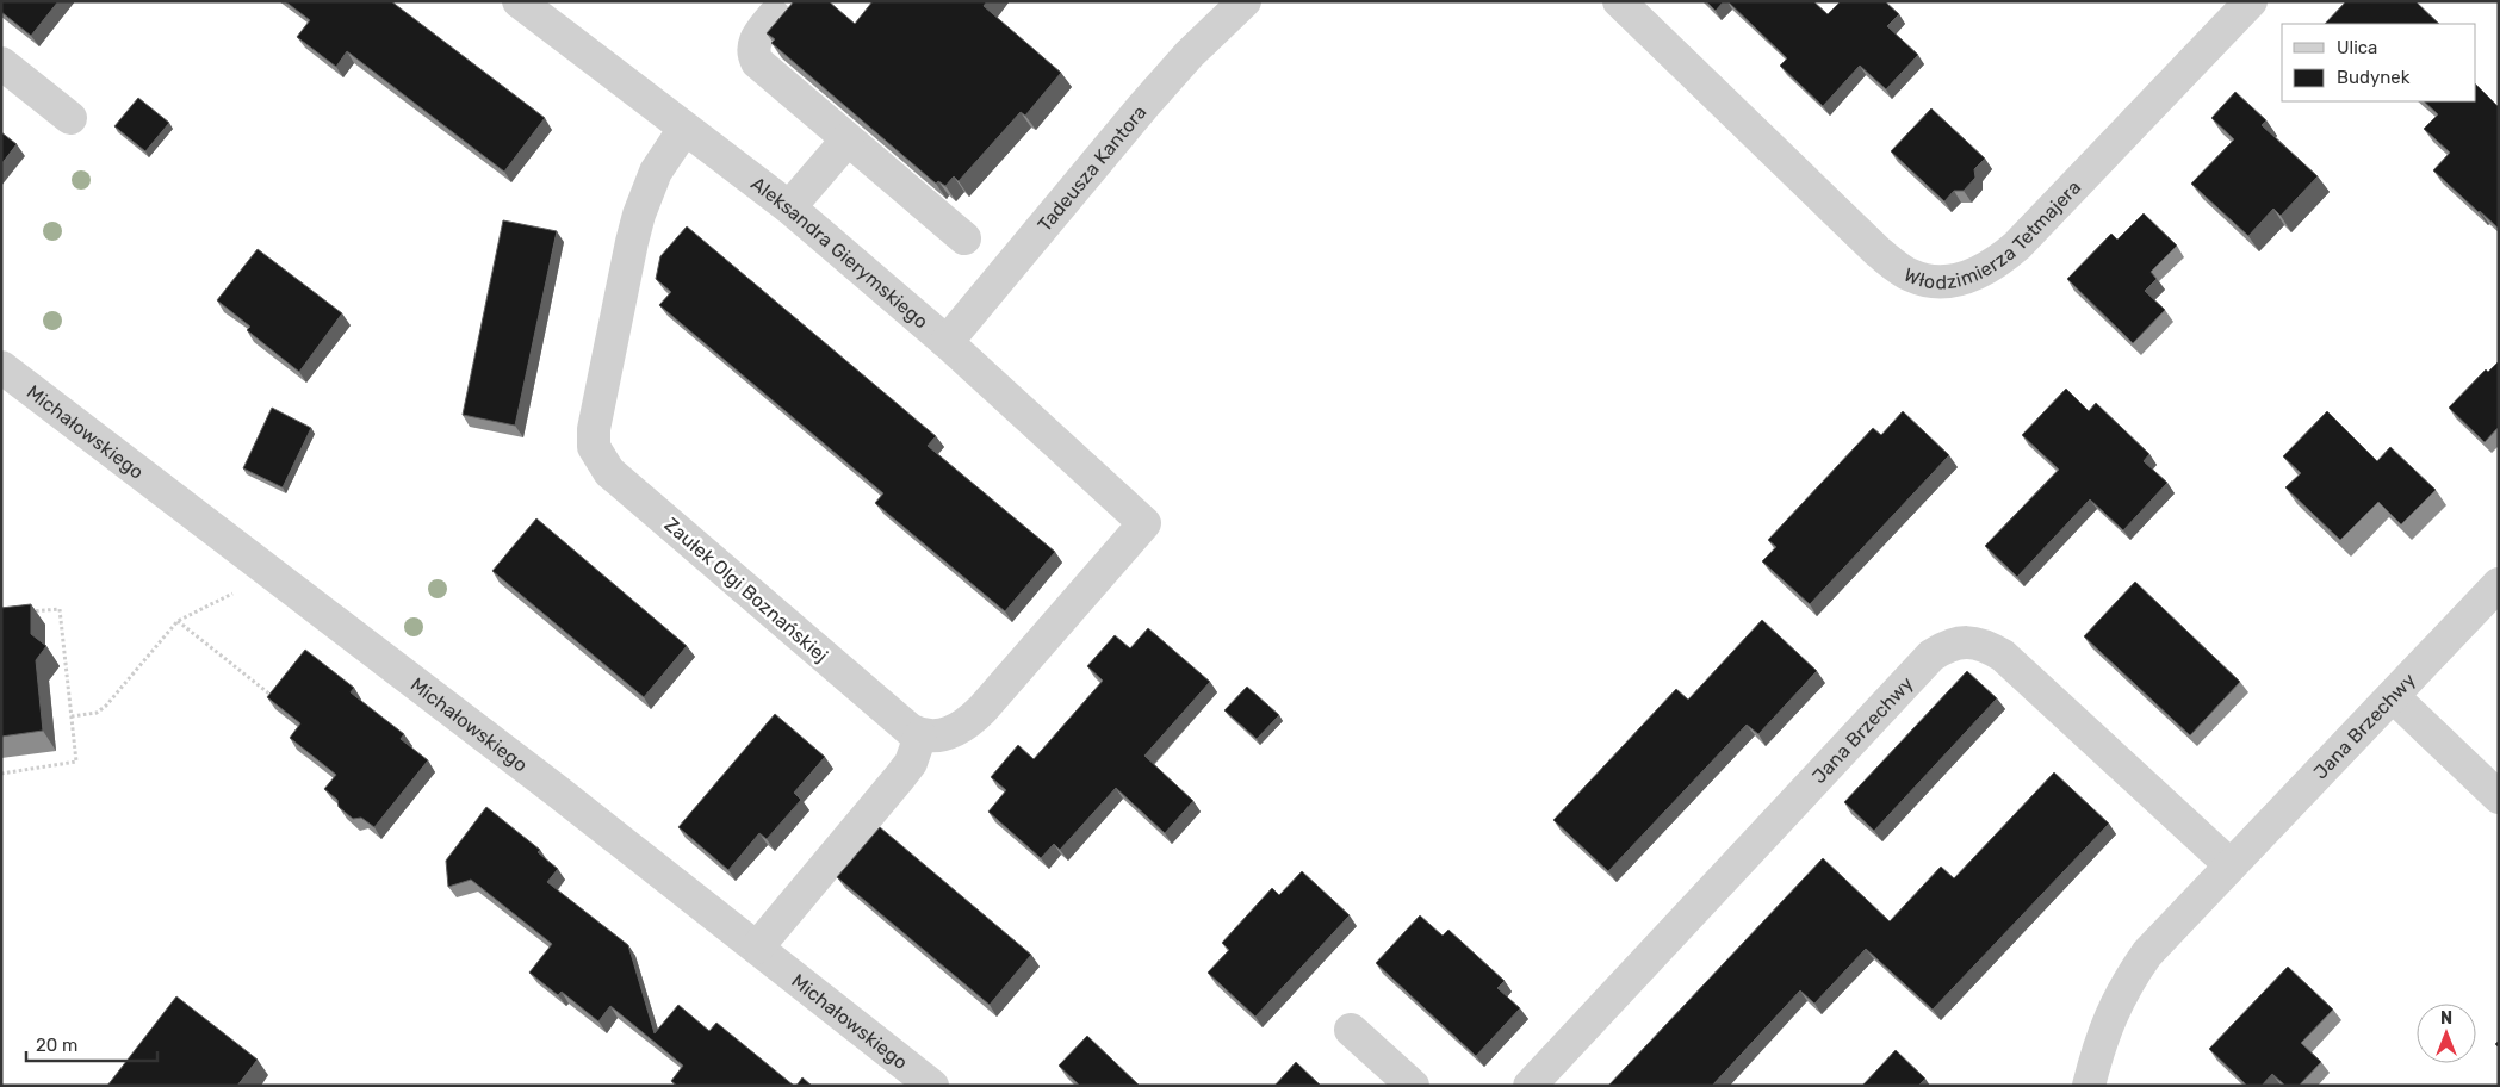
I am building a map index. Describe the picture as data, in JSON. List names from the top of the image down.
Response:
{
  "streets": {
    "street": [
      "Tadeusza Kantora",
      "Włodzimierza Tetmajera",
      "Aleksandra Gierymskiego",
      "Michałowskiego",
      "Zaułek Olgi Boznańskiej",
      "Jana Brzechwy"
    ]
  },
  "crossings": [
    ["Tadeusza Kantora", "Aleksandra Gierymskiego"],
    ["Aleksandra Gierymskiego", "Zaułek Olgi Boznańskiej"]
  ],
  "legend": ["Ulica", "Budynek"],
  "scale_bar": "20 m",
  "north": "top"
}
